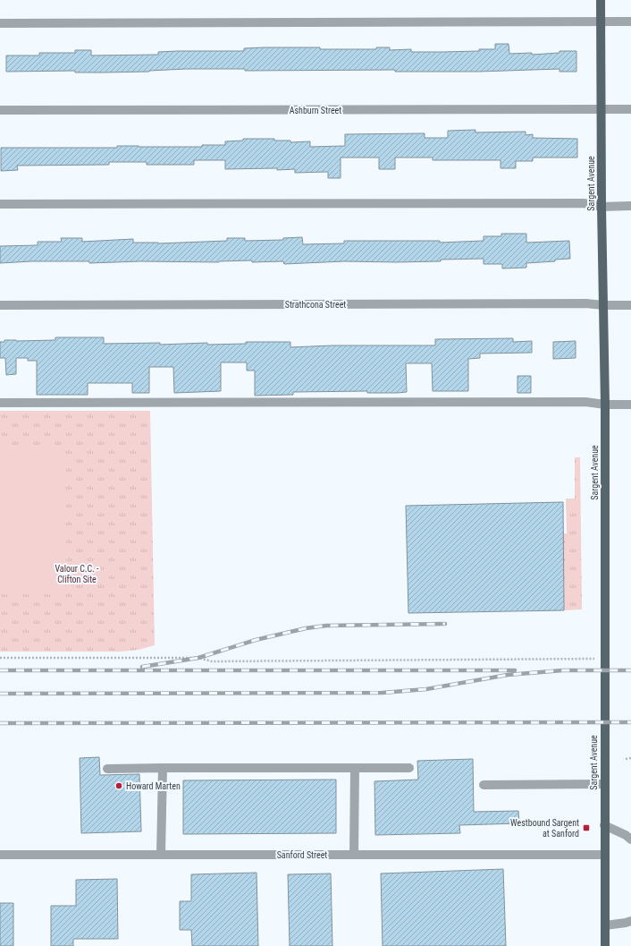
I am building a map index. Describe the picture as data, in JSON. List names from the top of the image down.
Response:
{
  "streets": {
    "main road": ["Sargent Avenue"],
    "street": ["Ashburn Street", "Strathcona Street", "Sanford Street"]
  },
  "crossings": [
    ["Ashburn Street", "Sargent Avenue"],
    ["Sargent Avenue", "Strathcona Street"],
    ["Sargent Avenue", "Sanford Street"]
  ],
  "parks": ["Valour C.C. - Clifton Site"],
  "places": {
    "other": ["Howard Marten"],
    "transit": ["Westbound Sargent at Sanford"]
  }
}
